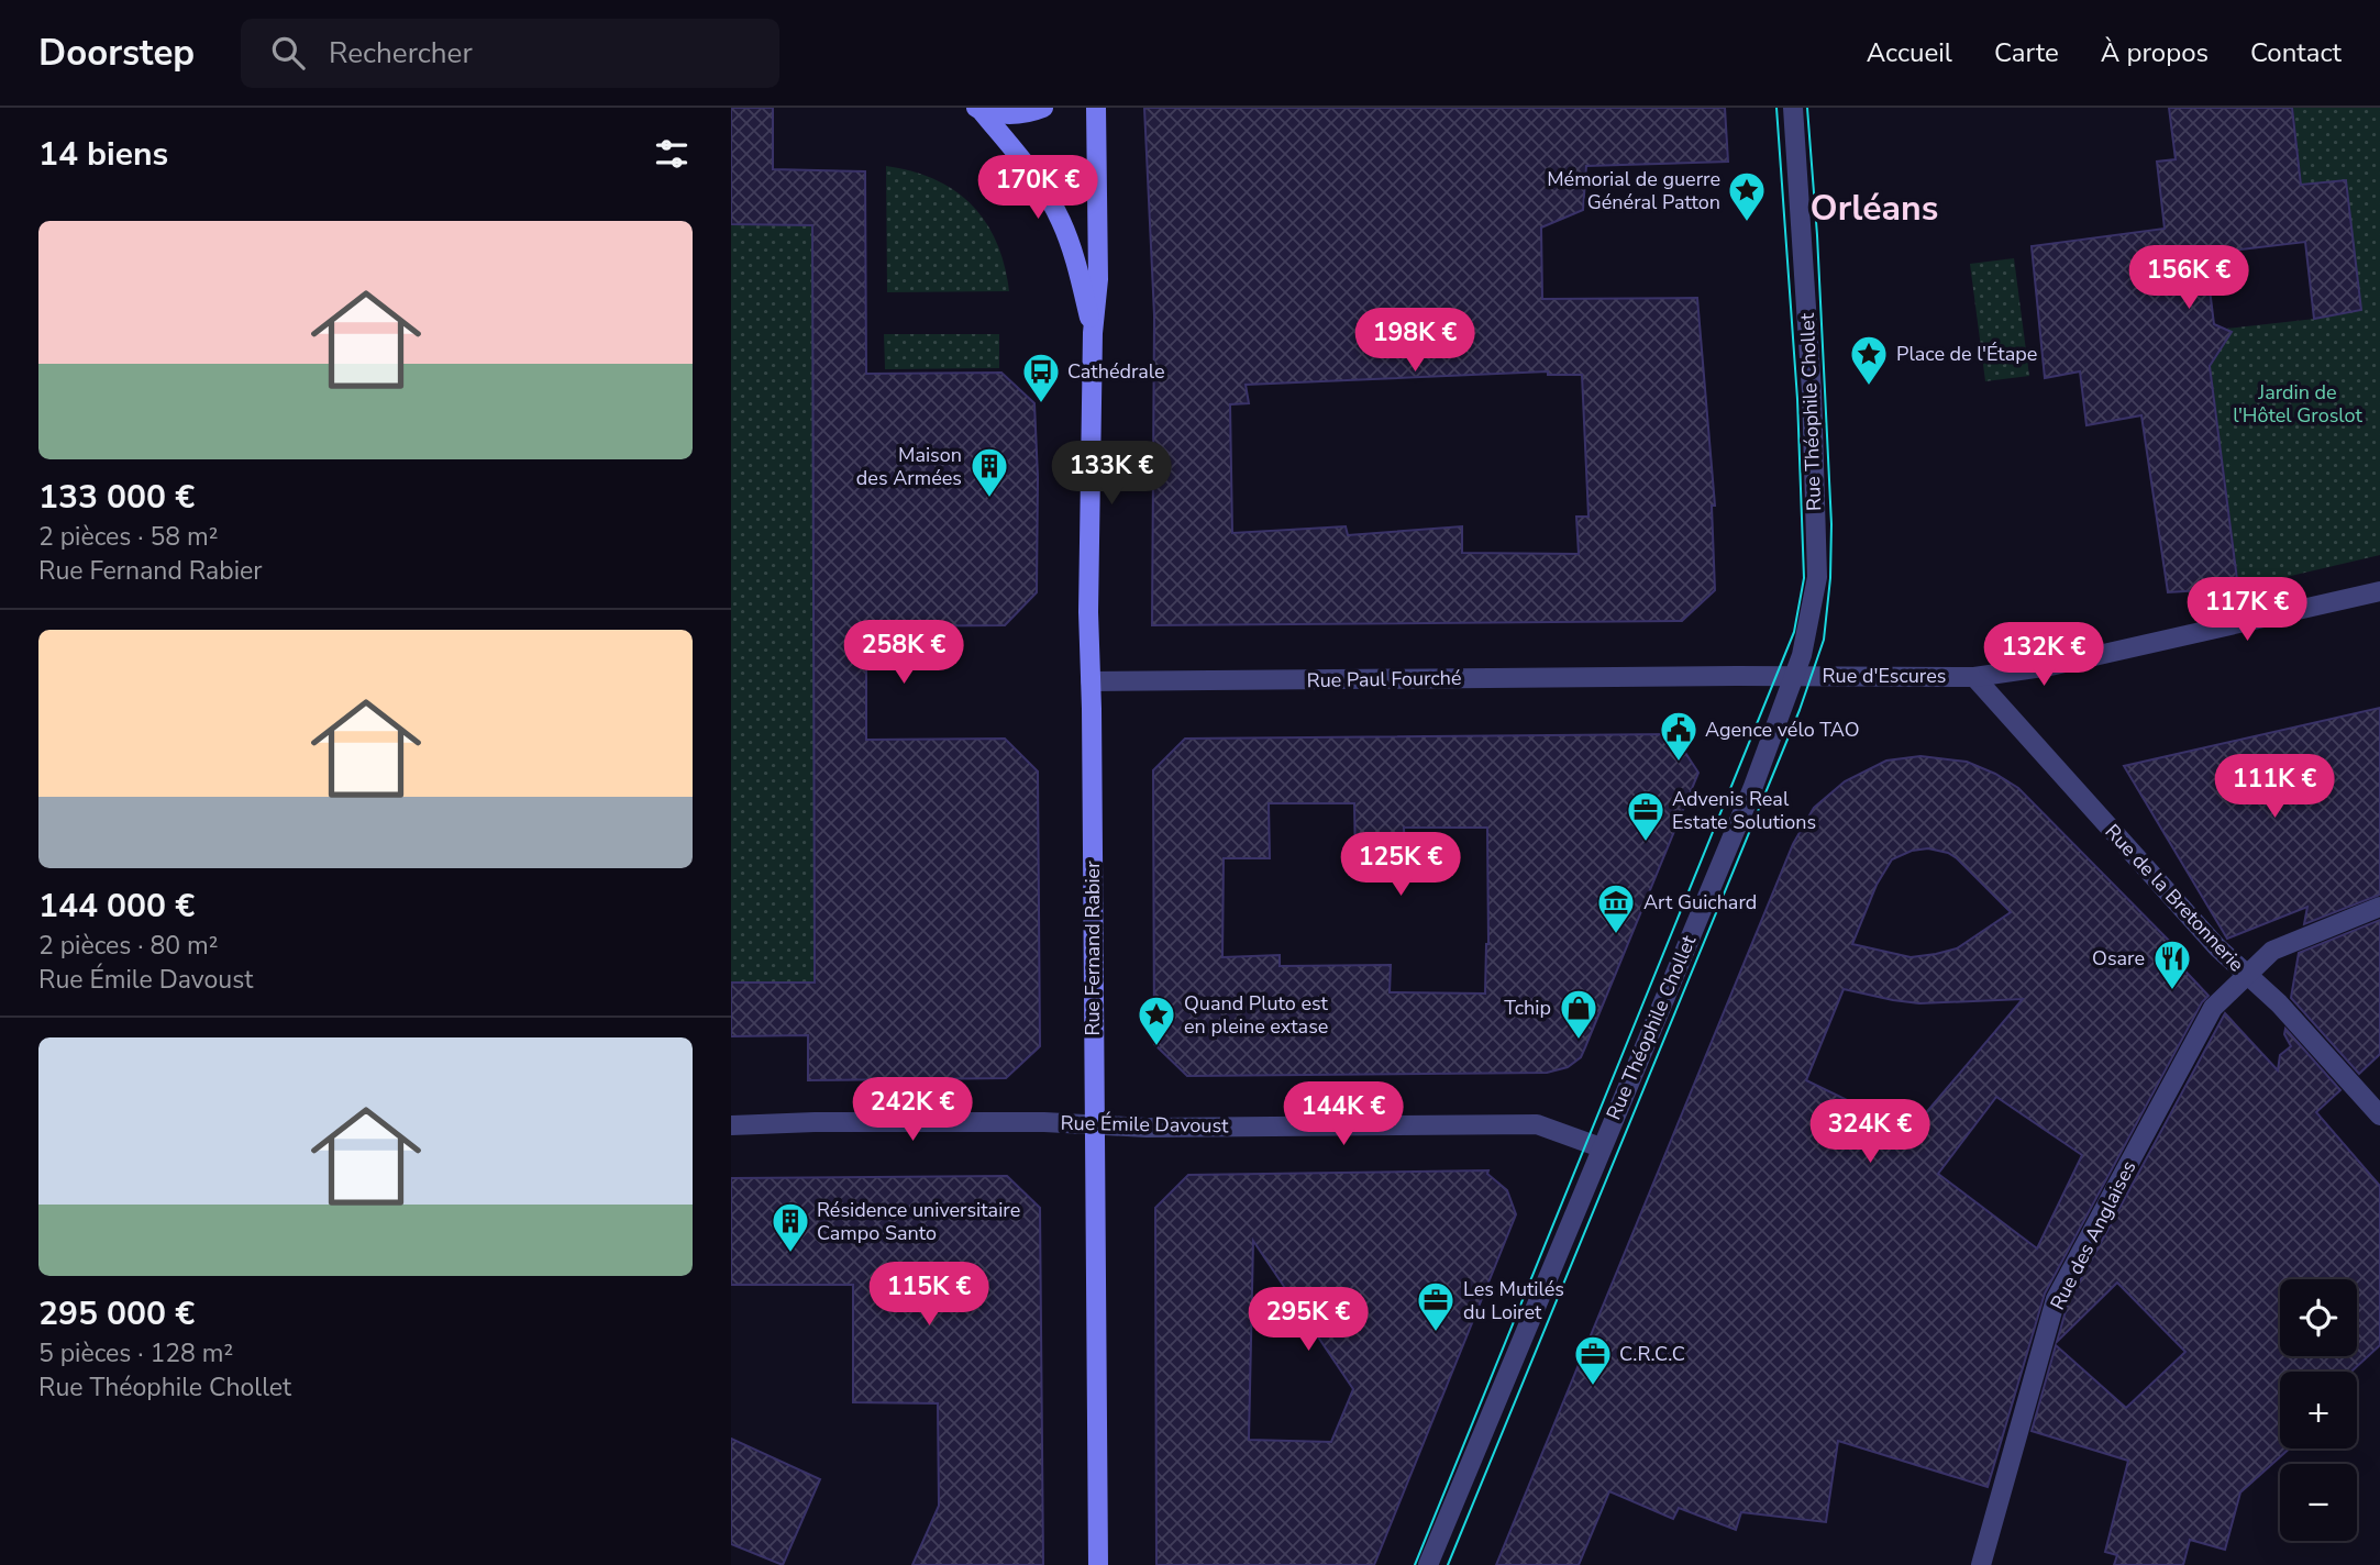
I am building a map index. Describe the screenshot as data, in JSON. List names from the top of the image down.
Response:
{
  "streets": {
    "street": [
      "Rue Théophile Chollet",
      "Rue d'Escures",
      "Rue Paul Fourché",
      "Rue de la Bretonnerie",
      "Rue Fernand Rabier",
      "Rue Émile Davoust",
      "Rue des Anglaises"
    ]
  },
  "crossings": [
    ["Rue Théophile Chollet", "Rue d'Escures"],
    ["Rue Théophile Chollet", "Rue Paul Fourché"],
    ["Rue Théophile Chollet", "Rue Émile Davoust"],
    ["Rue d'Escures", "Rue Paul Fourché"],
    ["Rue d'Escures", "Rue de la Bretonnerie"],
    ["Rue Paul Fourché", "Rue Fernand Rabier"],
    ["Rue de la Bretonnerie", "Rue des Anglaises"],
    ["Rue Fernand Rabier", "Rue Émile Davoust"]
  ],
  "districts": ["Orléans"],
  "parks": ["Jardin de l'Hôtel Groslot"],
  "places": {
    "place": ["Mémorial de guerre Général Patton", "Place de l'Étape", "Quand Pluto est en pleine extase"],
    "bus stop": ["Cathédrale"],
    "building": ["Maison des Armées", "Résidence universitaire Campo Santo"],
    "public building": ["Agence vélo TAO"],
    "office": ["Advenis Real Estate Solutions", "Les Mutilés du Loiret", "C.R.C.C"],
    "museum": ["Art Guichard"],
    "restaurant": ["Osare"],
    "shop": ["Tchip"]
  },
  "page": {
    "header": "Doorstep",
    "search": "Rechercher",
    "nav": [
      "Accueil",
      "Carte",
      "À propos",
      "Contact"
    ],
    "heading": "14 biens",
    "price": [
      "170K €",
      "156K €",
      "198K €",
      "133K €",
      "117K €",
      "258K €",
      "132K €",
      "111K €",
      "125K €",
      "242K €",
      "144K €",
      "324K €",
      "115K €",
      "295K €"
    ],
    "list": [
      {
        "name": "133 000 €",
        "note": "2 pièces · 58 m² · Rue Fernand Rabier"
      },
      {
        "name": "144 000 €",
        "note": "2 pièces · 80 m² · Rue Émile Davoust"
      },
      {
        "name": "295 000 €",
        "note": "5 pièces · 128 m² · Rue Théophile Chollet"
      }
    ],
    "map_buttons": ["+", "−"]
  }
}
